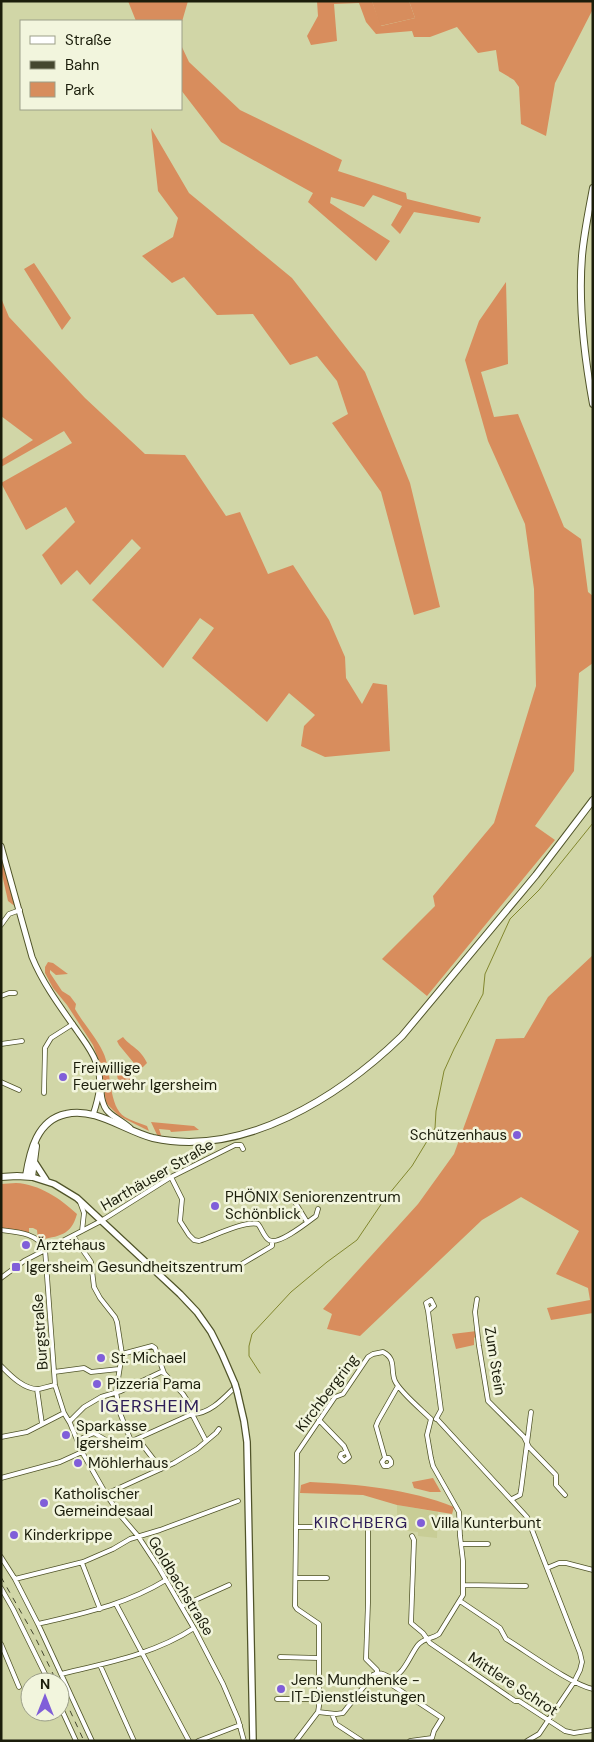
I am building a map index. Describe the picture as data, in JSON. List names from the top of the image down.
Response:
{
  "streets": {
    "street": [
      "Harthäuser Straße",
      "Burgstraße",
      "Zum Stein",
      "Kirchbergring",
      "Goldbachstraße",
      "Mittlere Schrot"
    ]
  },
  "crossings": [
    ["Harthäuser Straße", "Burgstraße"],
    ["Burgstraße", "Goldbachstraße"]
  ],
  "districts": ["IGERSHEIM", "KIRCHBERG"],
  "places": {
    "other": [
      "Freiwillige Feuerwehr Igersheim",
      "Schützenhaus",
      "PHÖNIX Seniorenzentrum Schönblick",
      "Ärztehaus",
      "St. Michael",
      "Pizzeria Pama",
      "Sparkasse Igersheim",
      "Möhlerhaus",
      "Katholischer Gemeindesaal",
      "Villa Kunterbunt",
      "Kinderkrippe",
      "Jens Mundhenke - IT-Dienstleistungen"
    ],
    "transit": ["Igersheim Gesundheitszentrum"]
  },
  "legend": ["Straße", "Bahn", "Park"],
  "north": "top"
}
